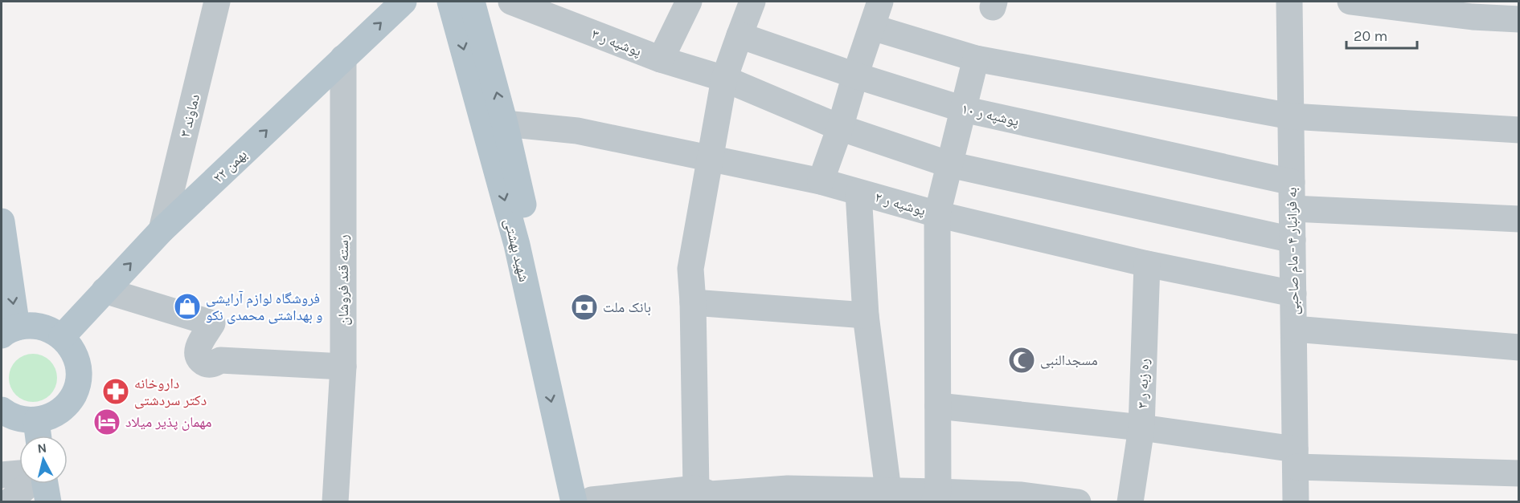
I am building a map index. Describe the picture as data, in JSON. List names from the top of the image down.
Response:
{
  "streets": {
    "main road": ["۲۲ بهمن", "شهید بهشتی"],
    "street": [
      "پوشپه ر ۳",
      "پوشپه ر ۱۰",
      "دماوند ۳",
      "پوشپه ر ۲",
      "به فرانبار ۴ - مام صاحبی",
      "رسته قند فروشان",
      "ره زبه ر ۳"
    ]
  },
  "crossings": [
    ["پوشپه ر ۳", "به فرانبار ۴ - مام صاحبی"],
    ["پوشپه ر ۱۰", "به فرانبار ۴ - مام صاحبی"],
    ["دماوند ۳", "۲۲ بهمن"],
    ["۲۲ بهمن", "رسته قند فروشان"],
    ["پوشپه ر ۲", "شهید بهشتی"],
    ["پوشپه ر ۲", "به فرانبار ۴ - مام صاحبی"],
    ["پوشپه ر ۲", "ره زبه ر ۳"]
  ],
  "one_way": ["۲۲ بهمن"],
  "places": {
    "shop": ["فروشگاه لوازم آرایشی و بهداشتی محمدی نکو"],
    "bank": ["بانک ملت"],
    "mosque": ["مسجدالنبی"],
    "pharmacy": ["داروخانه دکتر سردشتی"],
    "hotel": ["مهمان پذیر میلاد"]
  },
  "scale_bar": "20 m",
  "north": "top"
}
